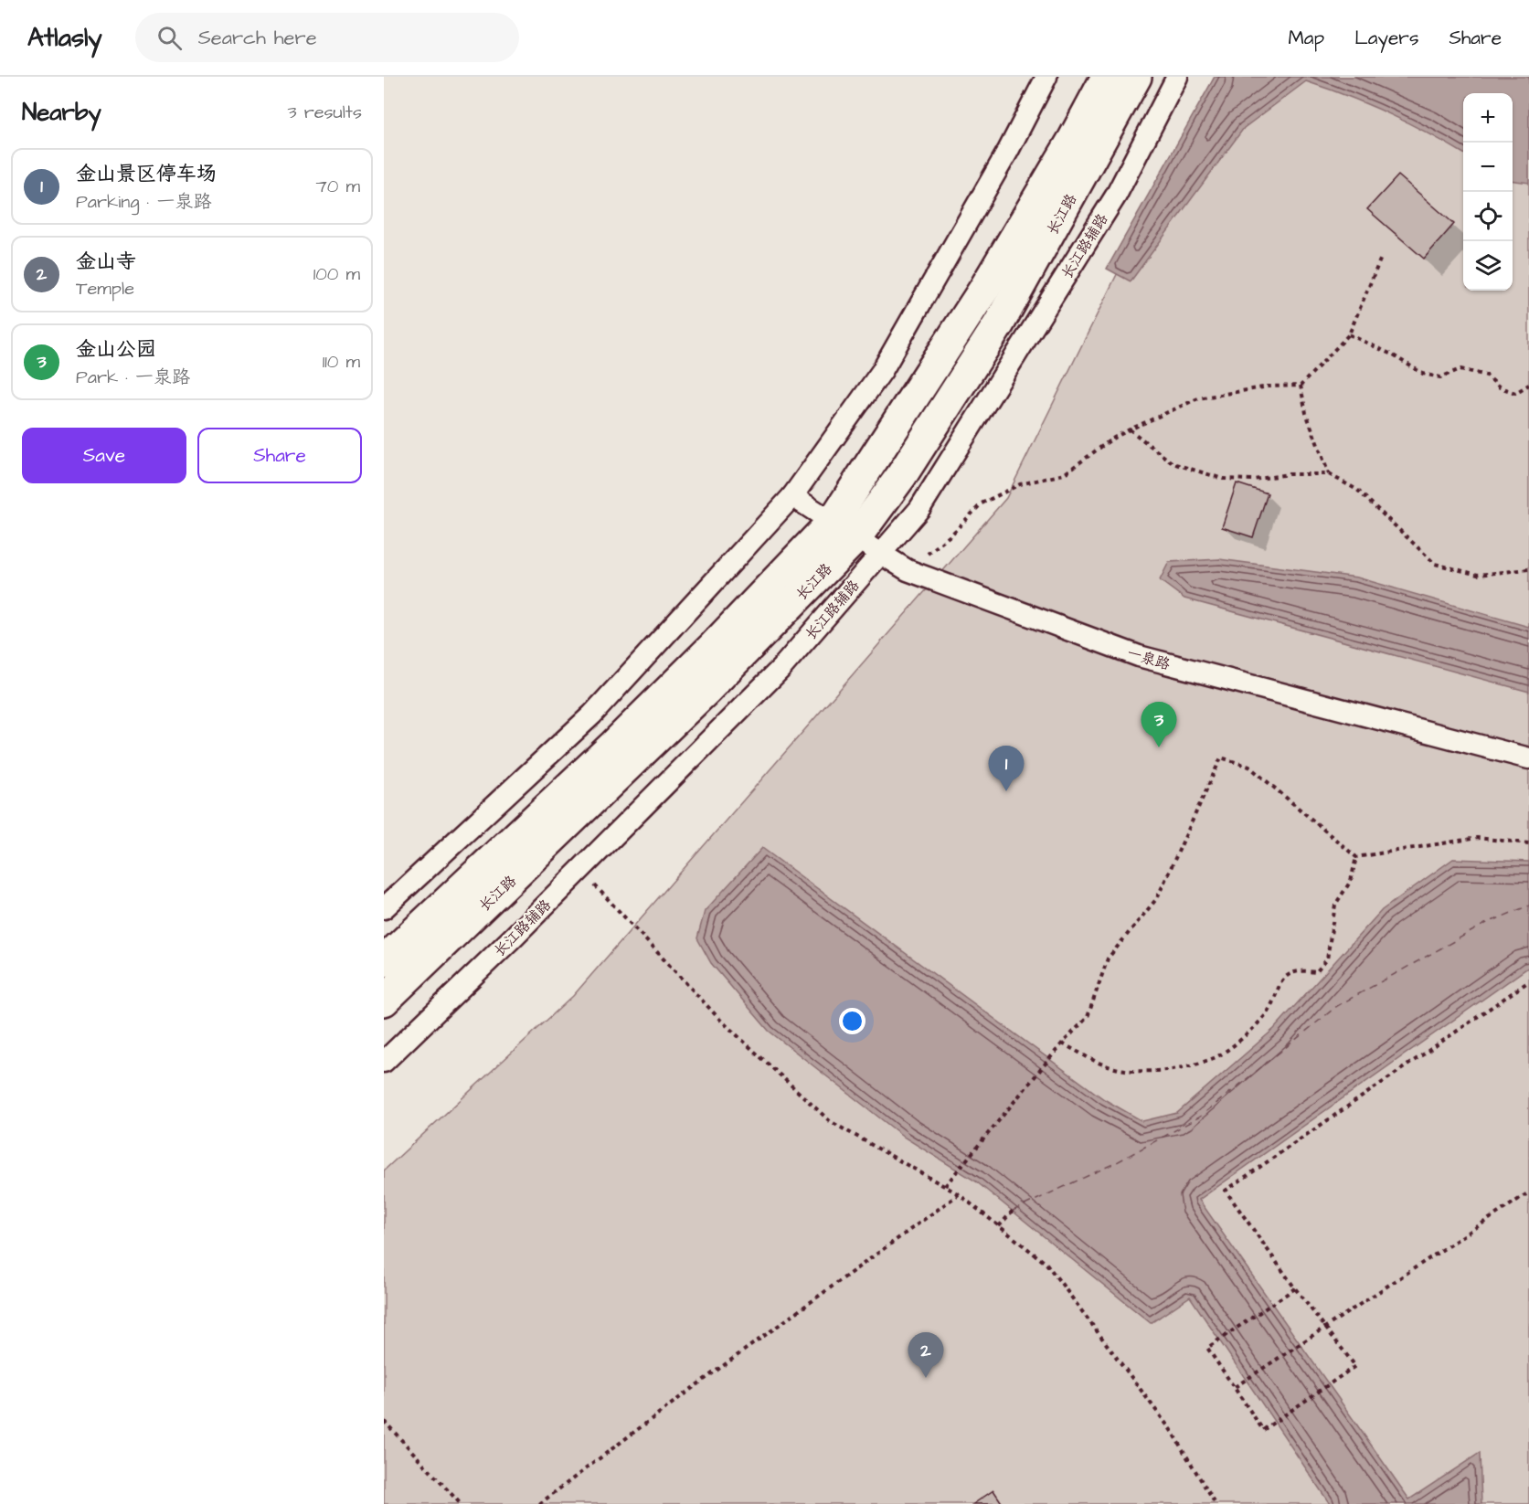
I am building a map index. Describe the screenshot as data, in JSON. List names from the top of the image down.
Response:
{
  "streets": {
    "main road": ["长江路"],
    "street": ["长江路辅路", "一泉路"]
  },
  "crossings": [
    ["长江路", "一泉路"],
    ["长江路辅路", "一泉路"]
  ],
  "page": {
    "header": "Atlasly",
    "search": "Search here",
    "nav": ["Map", "Layers", "Share"],
    "heading": ["Nearby", "3 results"],
    "map_buttons": ["+", "−"],
    "list": [
      {
        "mark": "1",
        "name": "金山景区停车场",
        "note": "Parking · 一泉路",
        "value": "70 m"
      },
      {
        "mark": "2",
        "name": "金山寺",
        "note": "Temple",
        "value": "100 m"
      },
      {
        "mark": "3",
        "name": "金山公园",
        "note": "Park · 一泉路",
        "value": "110 m"
      }
    ],
    "buttons": ["Save", "Share"],
    "pins": ["3", "1", "2"]
  }
}
